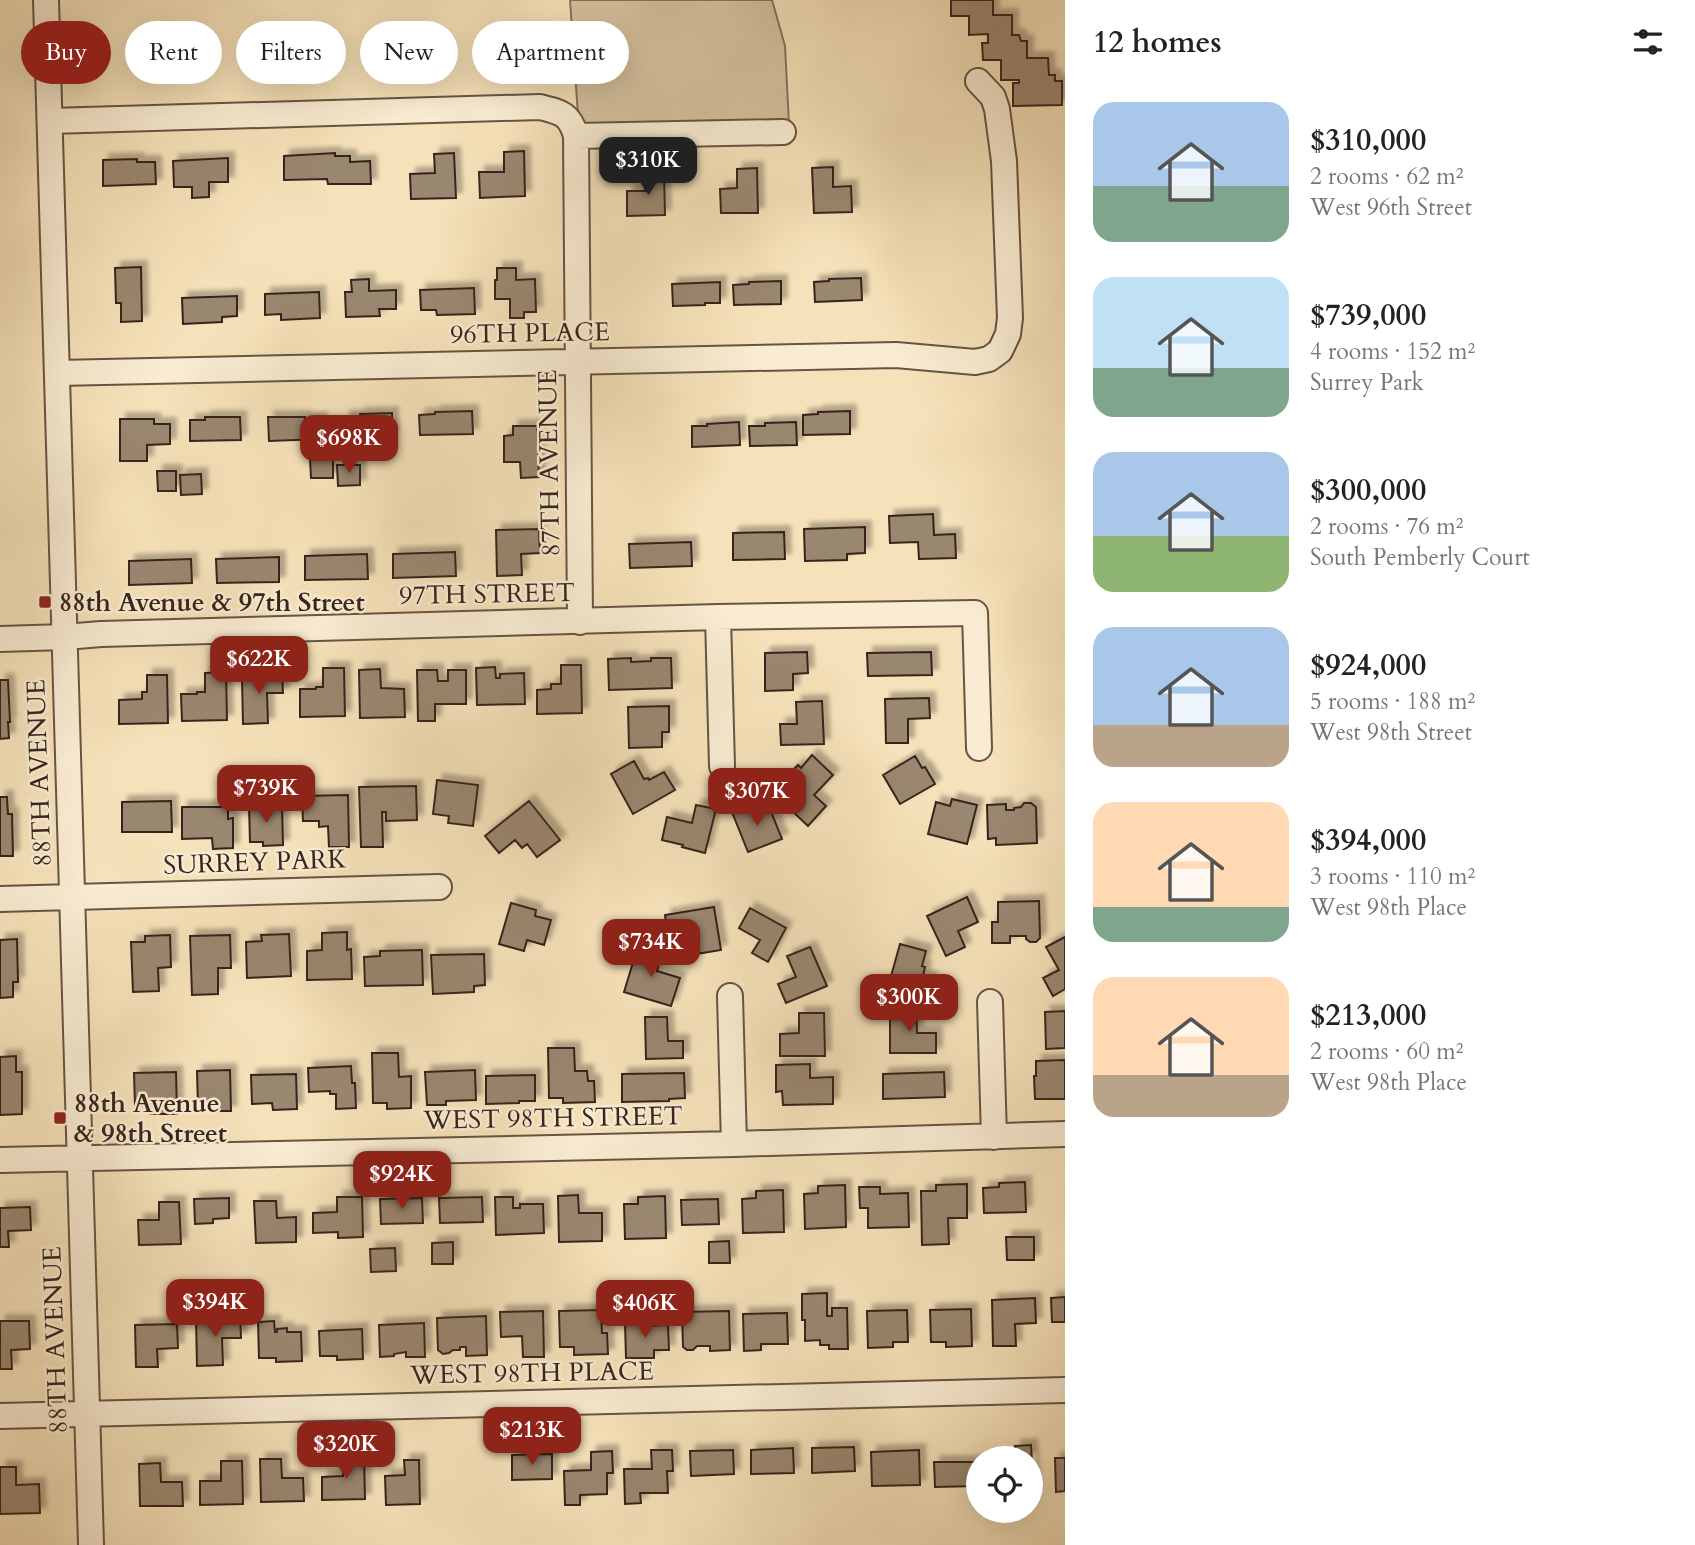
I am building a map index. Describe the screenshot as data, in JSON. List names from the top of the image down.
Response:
{
  "streets": {
    "street": [
      "96TH PLACE",
      "87TH AVENUE",
      "97TH STREET",
      "88TH AVENUE",
      "SURREY PARK",
      "WEST 98TH STREET",
      "WEST 98TH PLACE"
    ]
  },
  "crossings": [
    ["96TH PLACE", "87TH AVENUE"],
    ["96TH PLACE", "88TH AVENUE"],
    ["87TH AVENUE", "97TH STREET"],
    ["97TH STREET", "88TH AVENUE"],
    ["88TH AVENUE", "SURREY PARK"],
    ["88TH AVENUE", "WEST 98TH STREET"],
    ["88TH AVENUE", "WEST 98TH PLACE"]
  ],
  "places": {
    "transit": ["88th Avenue & 97th Street", "88th Avenue & 98th Street"]
  },
  "page": {
    "heading": "12 homes",
    "chip": [
      "Buy",
      "Rent",
      "Filters",
      "New",
      "Apartment"
    ],
    "list": [
      {
        "name": "$310,000",
        "note": "2 rooms · 62 m² · West 96th Street"
      },
      {
        "name": "$739,000",
        "note": "4 rooms · 152 m² · Surrey Park"
      },
      {
        "name": "$300,000",
        "note": "2 rooms · 76 m² · South Pemberly Court"
      },
      {
        "name": "$924,000",
        "note": "5 rooms · 188 m² · West 98th Street"
      },
      {
        "name": "$394,000",
        "note": "3 rooms · 110 m² · West 98th Place"
      },
      {
        "name": "$213,000",
        "note": "2 rooms · 60 m² · West 98th Place"
      }
    ],
    "price": [
      "$310K",
      "$698K",
      "$622K",
      "$739K",
      "$307K",
      "$734K",
      "$300K",
      "$924K",
      "$394K",
      "$406K",
      "$213K",
      "$320K"
    ]
  }
}
